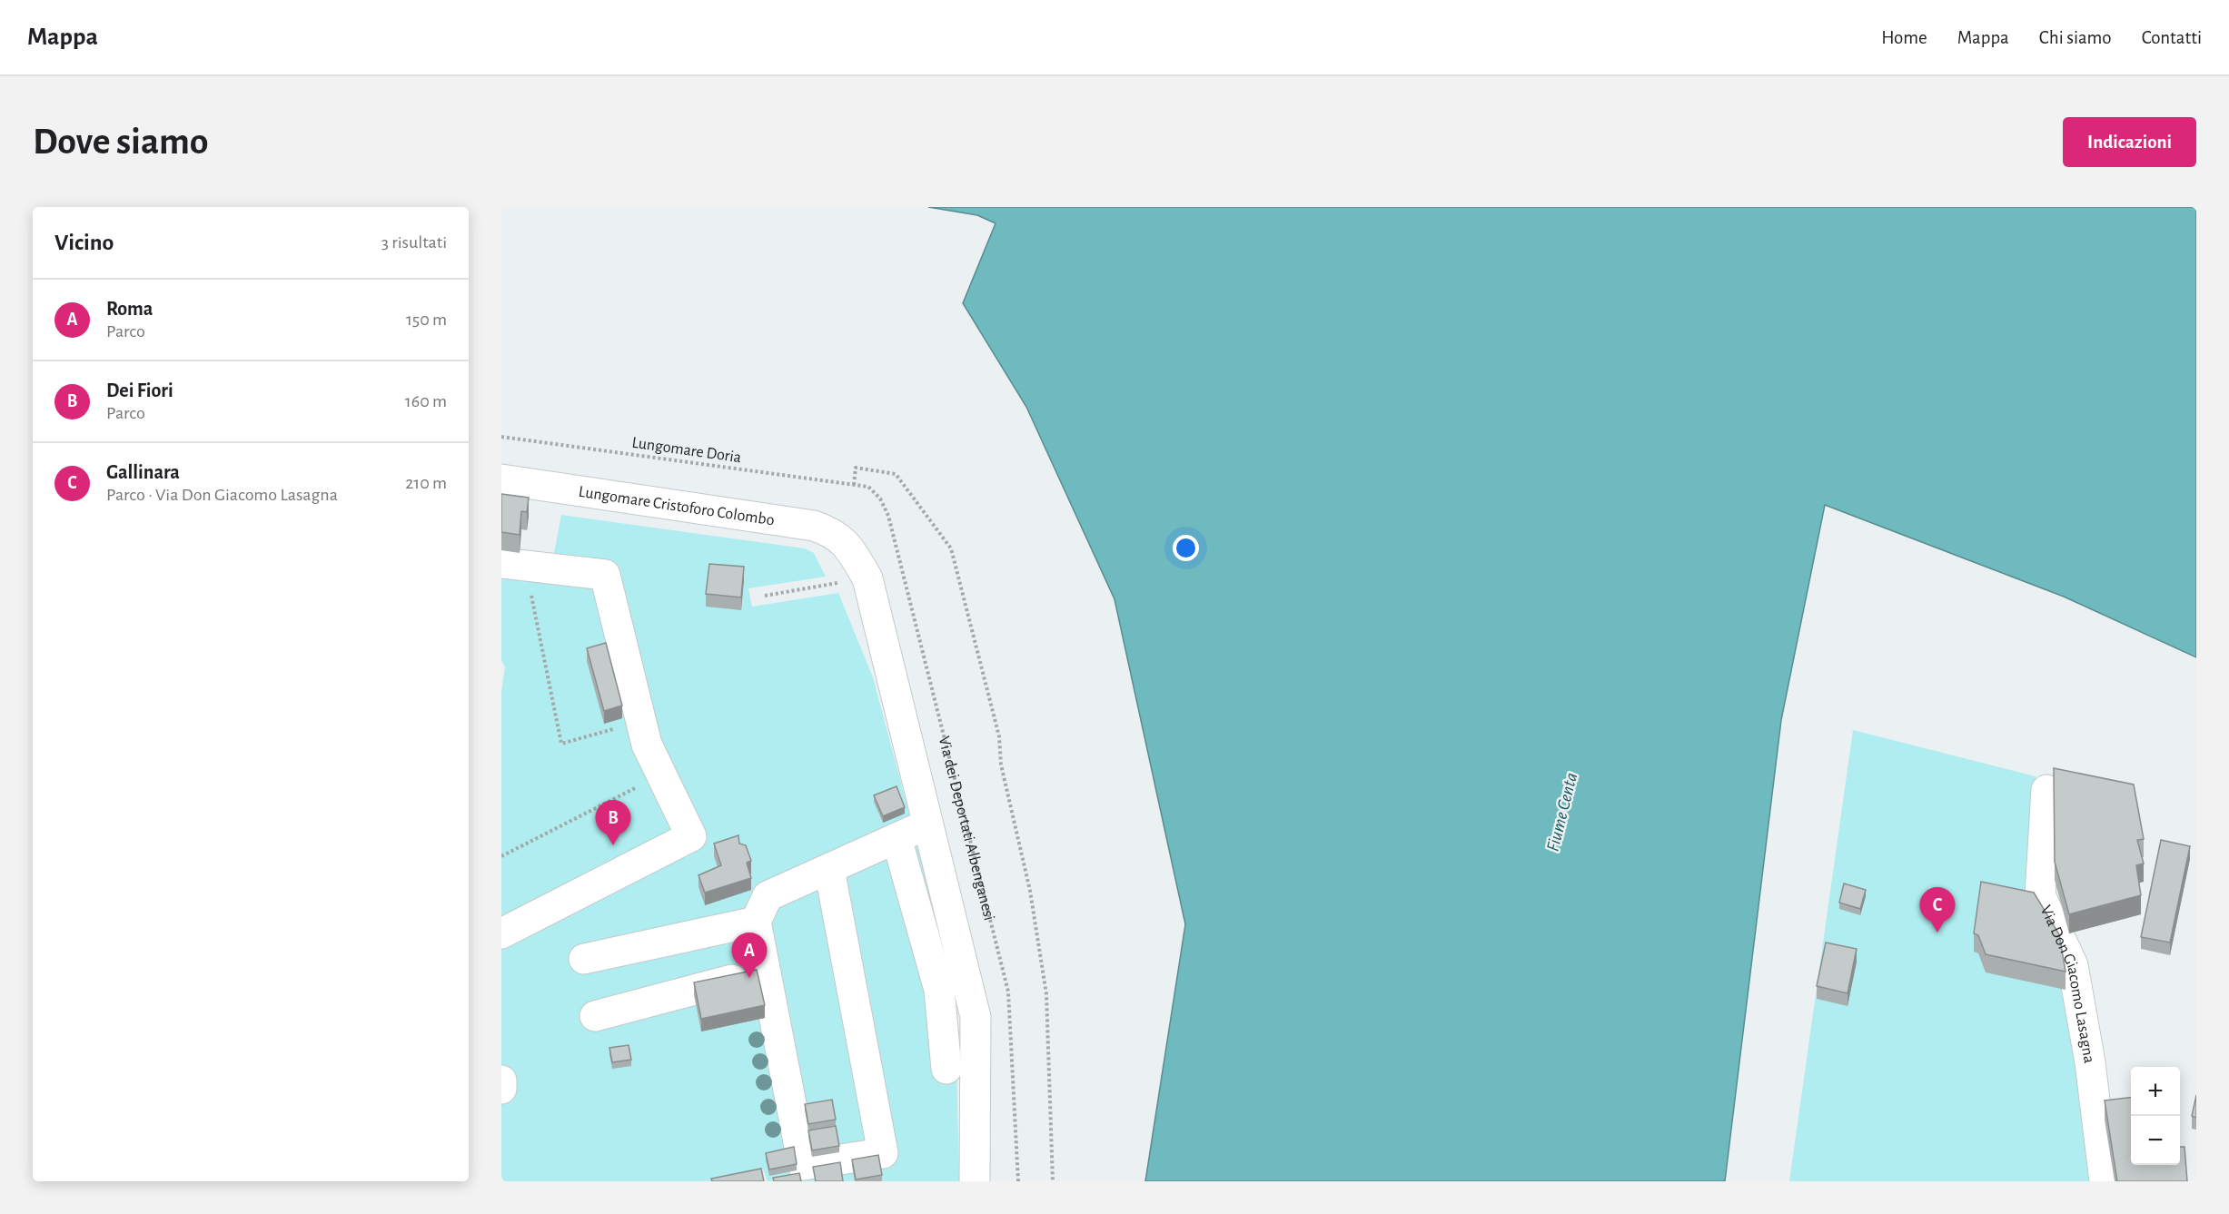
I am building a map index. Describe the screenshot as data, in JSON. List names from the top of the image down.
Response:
{
  "streets": {
    "street": ["Lungomare Cristoforo Colombo", "Via Don Giacomo Lasagna"],
    "path": ["Lungomare Doria", "Via dei Deportati Albenganesi"]
  },
  "crossings": [
    ["Lungomare Doria", "Via dei Deportati Albenganesi"]
  ],
  "water": ["Fiume Centa"],
  "page": {
    "header": "Mappa",
    "nav": [
      "Home",
      "Mappa",
      "Chi siamo",
      "Contatti"
    ],
    "buttons": "Indicazioni",
    "title": "Dove siamo",
    "heading": ["Vicino", "3 risultati"],
    "list": [
      {
        "mark": "A",
        "name": "Roma",
        "note": "Parco",
        "value": "150 m"
      },
      {
        "mark": "B",
        "name": "Dei Fiori",
        "note": "Parco",
        "value": "160 m"
      },
      {
        "mark": "C",
        "name": "Gallinara",
        "note": "Parco · Via Don Giacomo Lasagna",
        "value": "210 m"
      }
    ],
    "pins": ["B", "C", "A"],
    "map_buttons": ["+", "−"]
  }
}
